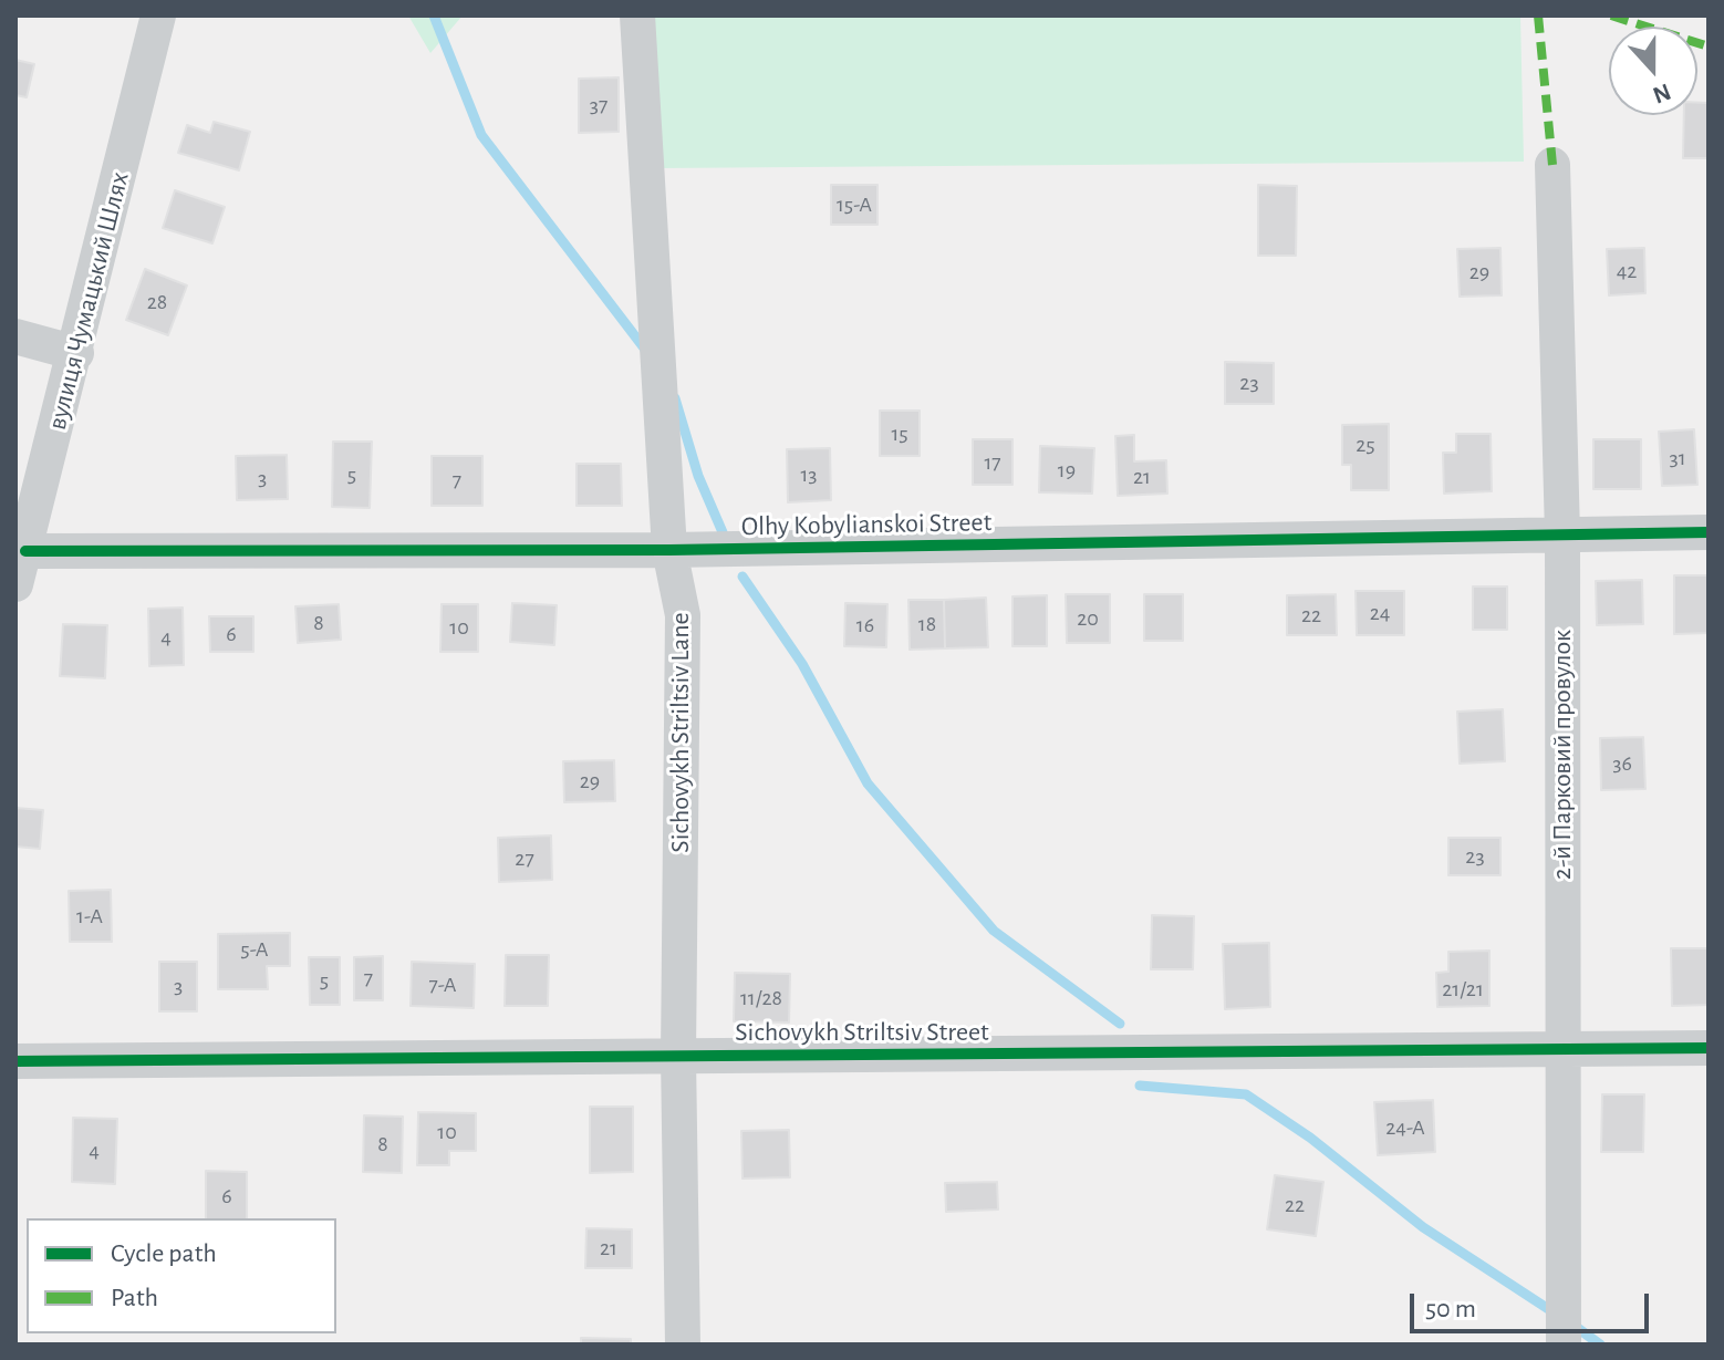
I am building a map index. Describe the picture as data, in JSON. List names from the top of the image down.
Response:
{
  "streets": {
    "street": [
      "вулиця Чумацький Шлях",
      "Olhy Kobylianskoi Street",
      "Sichovykh Striltsiv Lane",
      "2-й Парковий провулок",
      "Sichovykh Striltsiv Street"
    ]
  },
  "crossings": [
    ["вулиця Чумацький Шлях", "Olhy Kobylianskoi Street"],
    ["Olhy Kobylianskoi Street", "Sichovykh Striltsiv Lane"],
    ["Olhy Kobylianskoi Street", "2-й Парковий провулок"],
    ["Sichovykh Striltsiv Lane", "Sichovykh Striltsiv Street"],
    ["2-й Парковий провулок", "Sichovykh Striltsiv Street"]
  ],
  "house_numbers": [
    "37",
    "15-А",
    "42",
    "29",
    "28",
    "23",
    "15",
    "25",
    "31",
    "17",
    "19",
    "5",
    "13",
    "21",
    "3",
    "7",
    "24",
    "22",
    "20",
    "8",
    "18",
    "16",
    "10",
    "6",
    "4",
    "36",
    "29",
    "23",
    "27",
    "1-А",
    "5-А",
    "7",
    "5",
    "7-А",
    "3",
    "21/21",
    "11/28",
    "24-А",
    "10",
    "8",
    "4",
    "6",
    "22",
    "21"
  ],
  "legend": ["Cycle path", "Path"],
  "scale_bar": "50 m",
  "north": "bottom"
}
